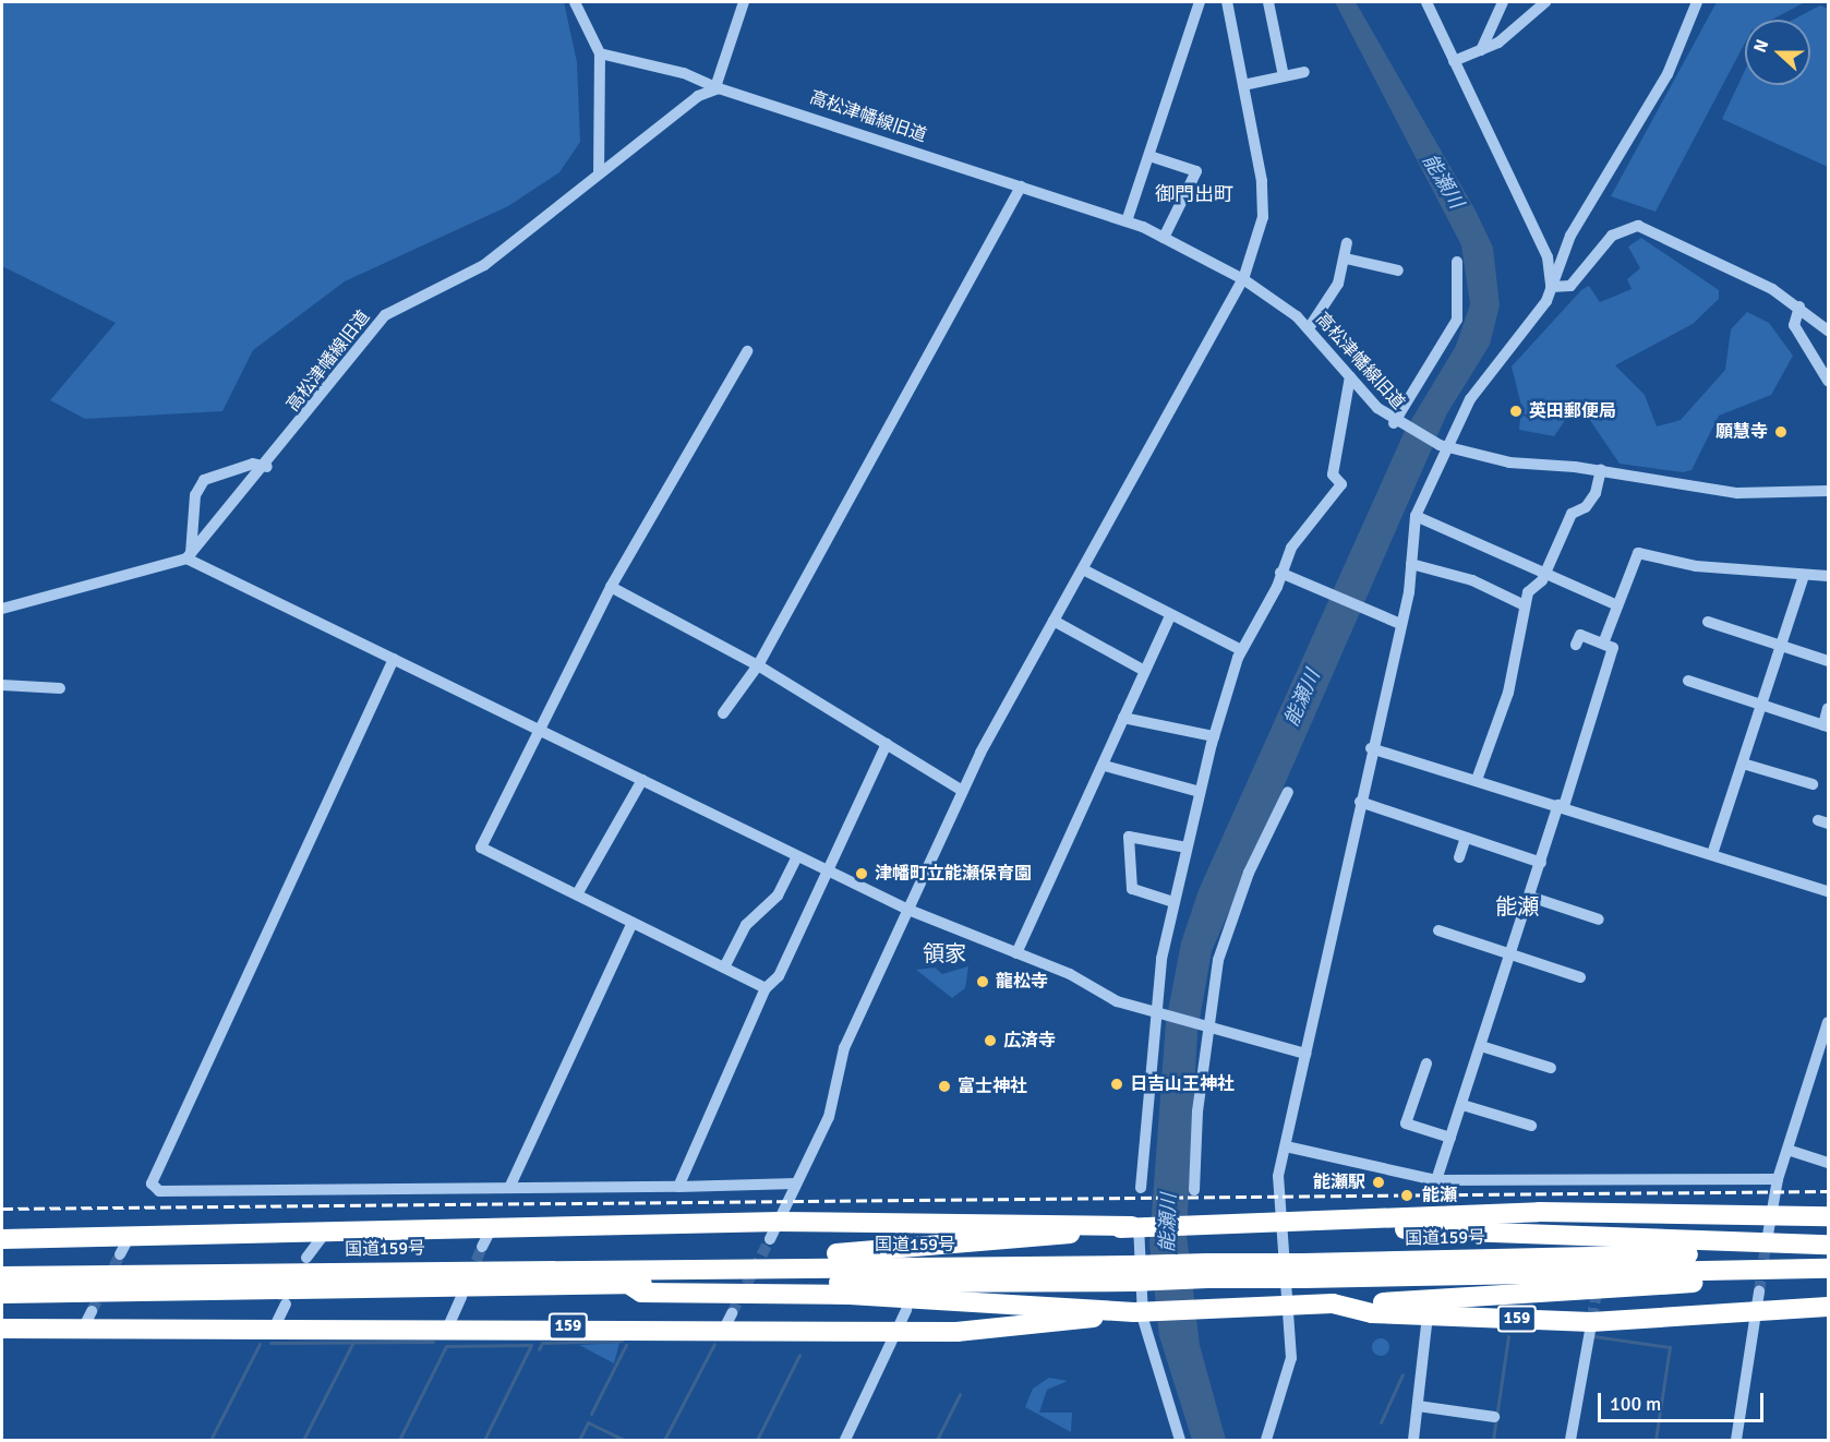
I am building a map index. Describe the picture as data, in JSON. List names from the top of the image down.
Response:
{
  "streets": {
    "highway": ["国道159号", "159"],
    "street": ["高松津幡線旧道"]
  },
  "crossings": [
    ["国道159号", "159"]
  ],
  "districts": ["御門出町", "能瀬", "領家"],
  "water": ["能瀬川"],
  "places": [
    "英田郵便局",
    "願慧寺",
    "津幡町立能瀬保育園",
    "龍松寺",
    "広済寺",
    "日吉山王神社",
    "富士神社",
    "能瀬駅",
    "能瀬"
  ],
  "scale_bar": "100 m",
  "north": "left"
}
